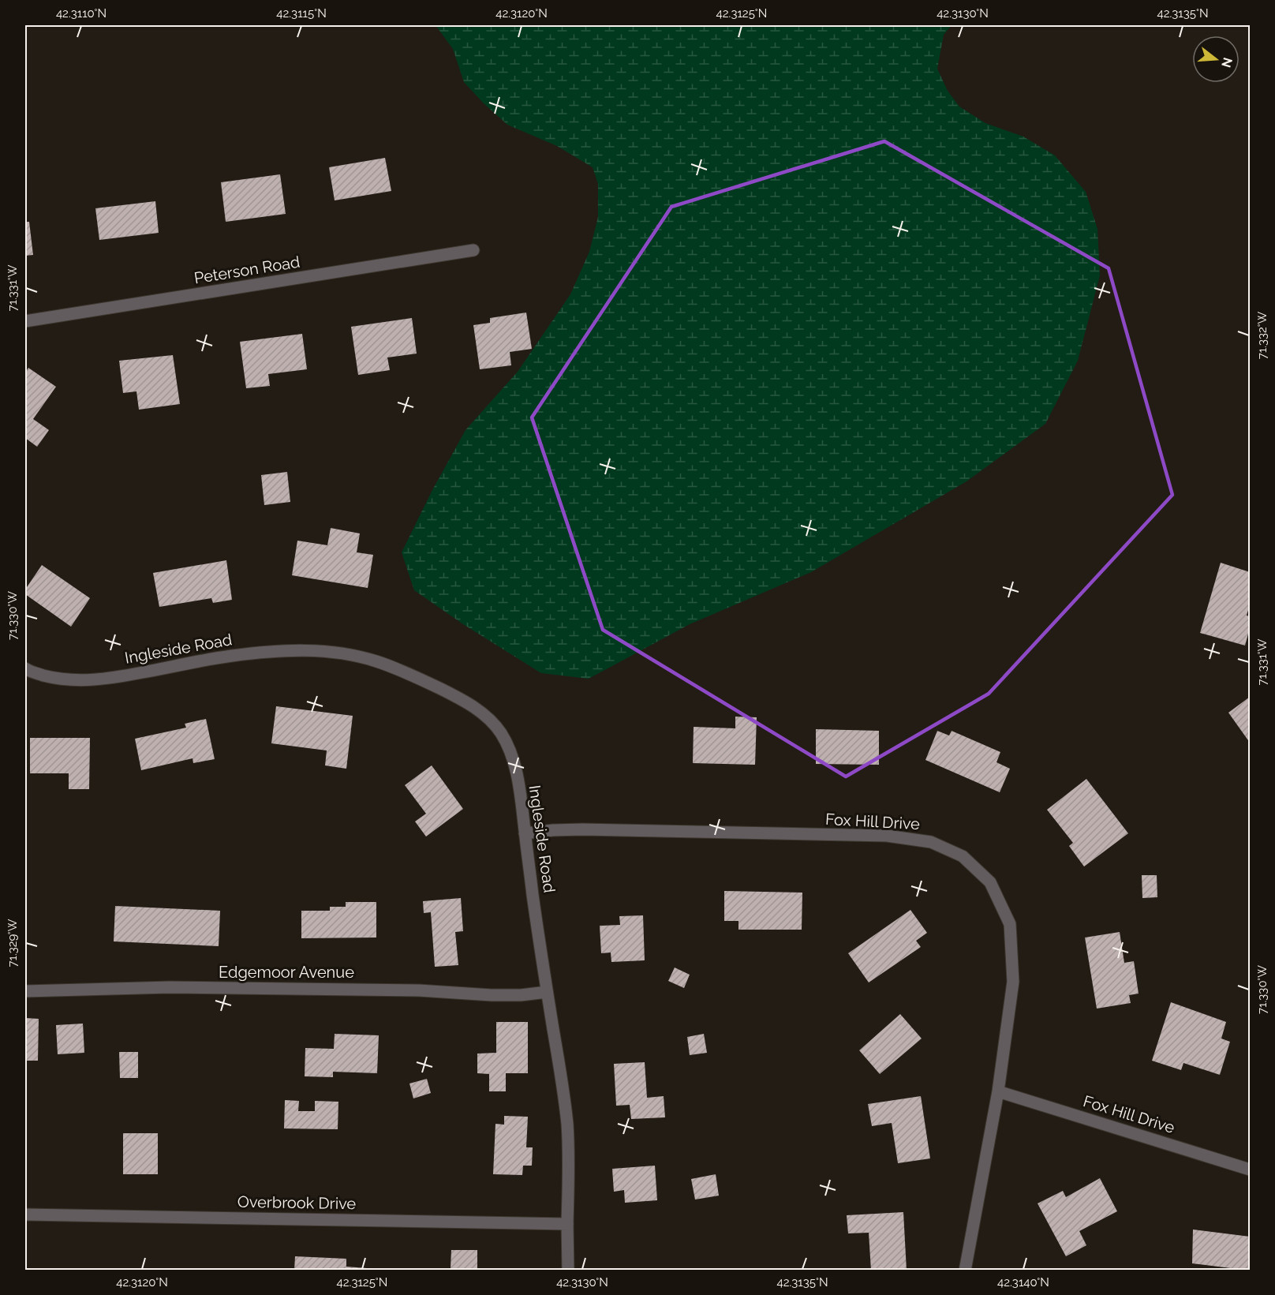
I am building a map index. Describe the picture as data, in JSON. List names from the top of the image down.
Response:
{
  "streets": {
    "street": [
      "Peterson Road",
      "Ingleside Road",
      "Fox Hill Drive",
      "Edgemoor Avenue",
      "Overbrook Drive"
    ]
  },
  "crossings": [
    ["Ingleside Road", "Fox Hill Drive"],
    ["Ingleside Road", "Edgemoor Avenue"],
    ["Ingleside Road", "Overbrook Drive"]
  ],
  "north": "right",
  "coordinates": [
    "42.3110°N",
    "42.3115°N",
    "42.3120°N",
    "42.3125°N",
    "42.3130°N",
    "42.3135°N",
    "71.331°W",
    "71.332°W",
    "71.330°W",
    "71.329°W",
    "42.3140°N"
  ]
}
